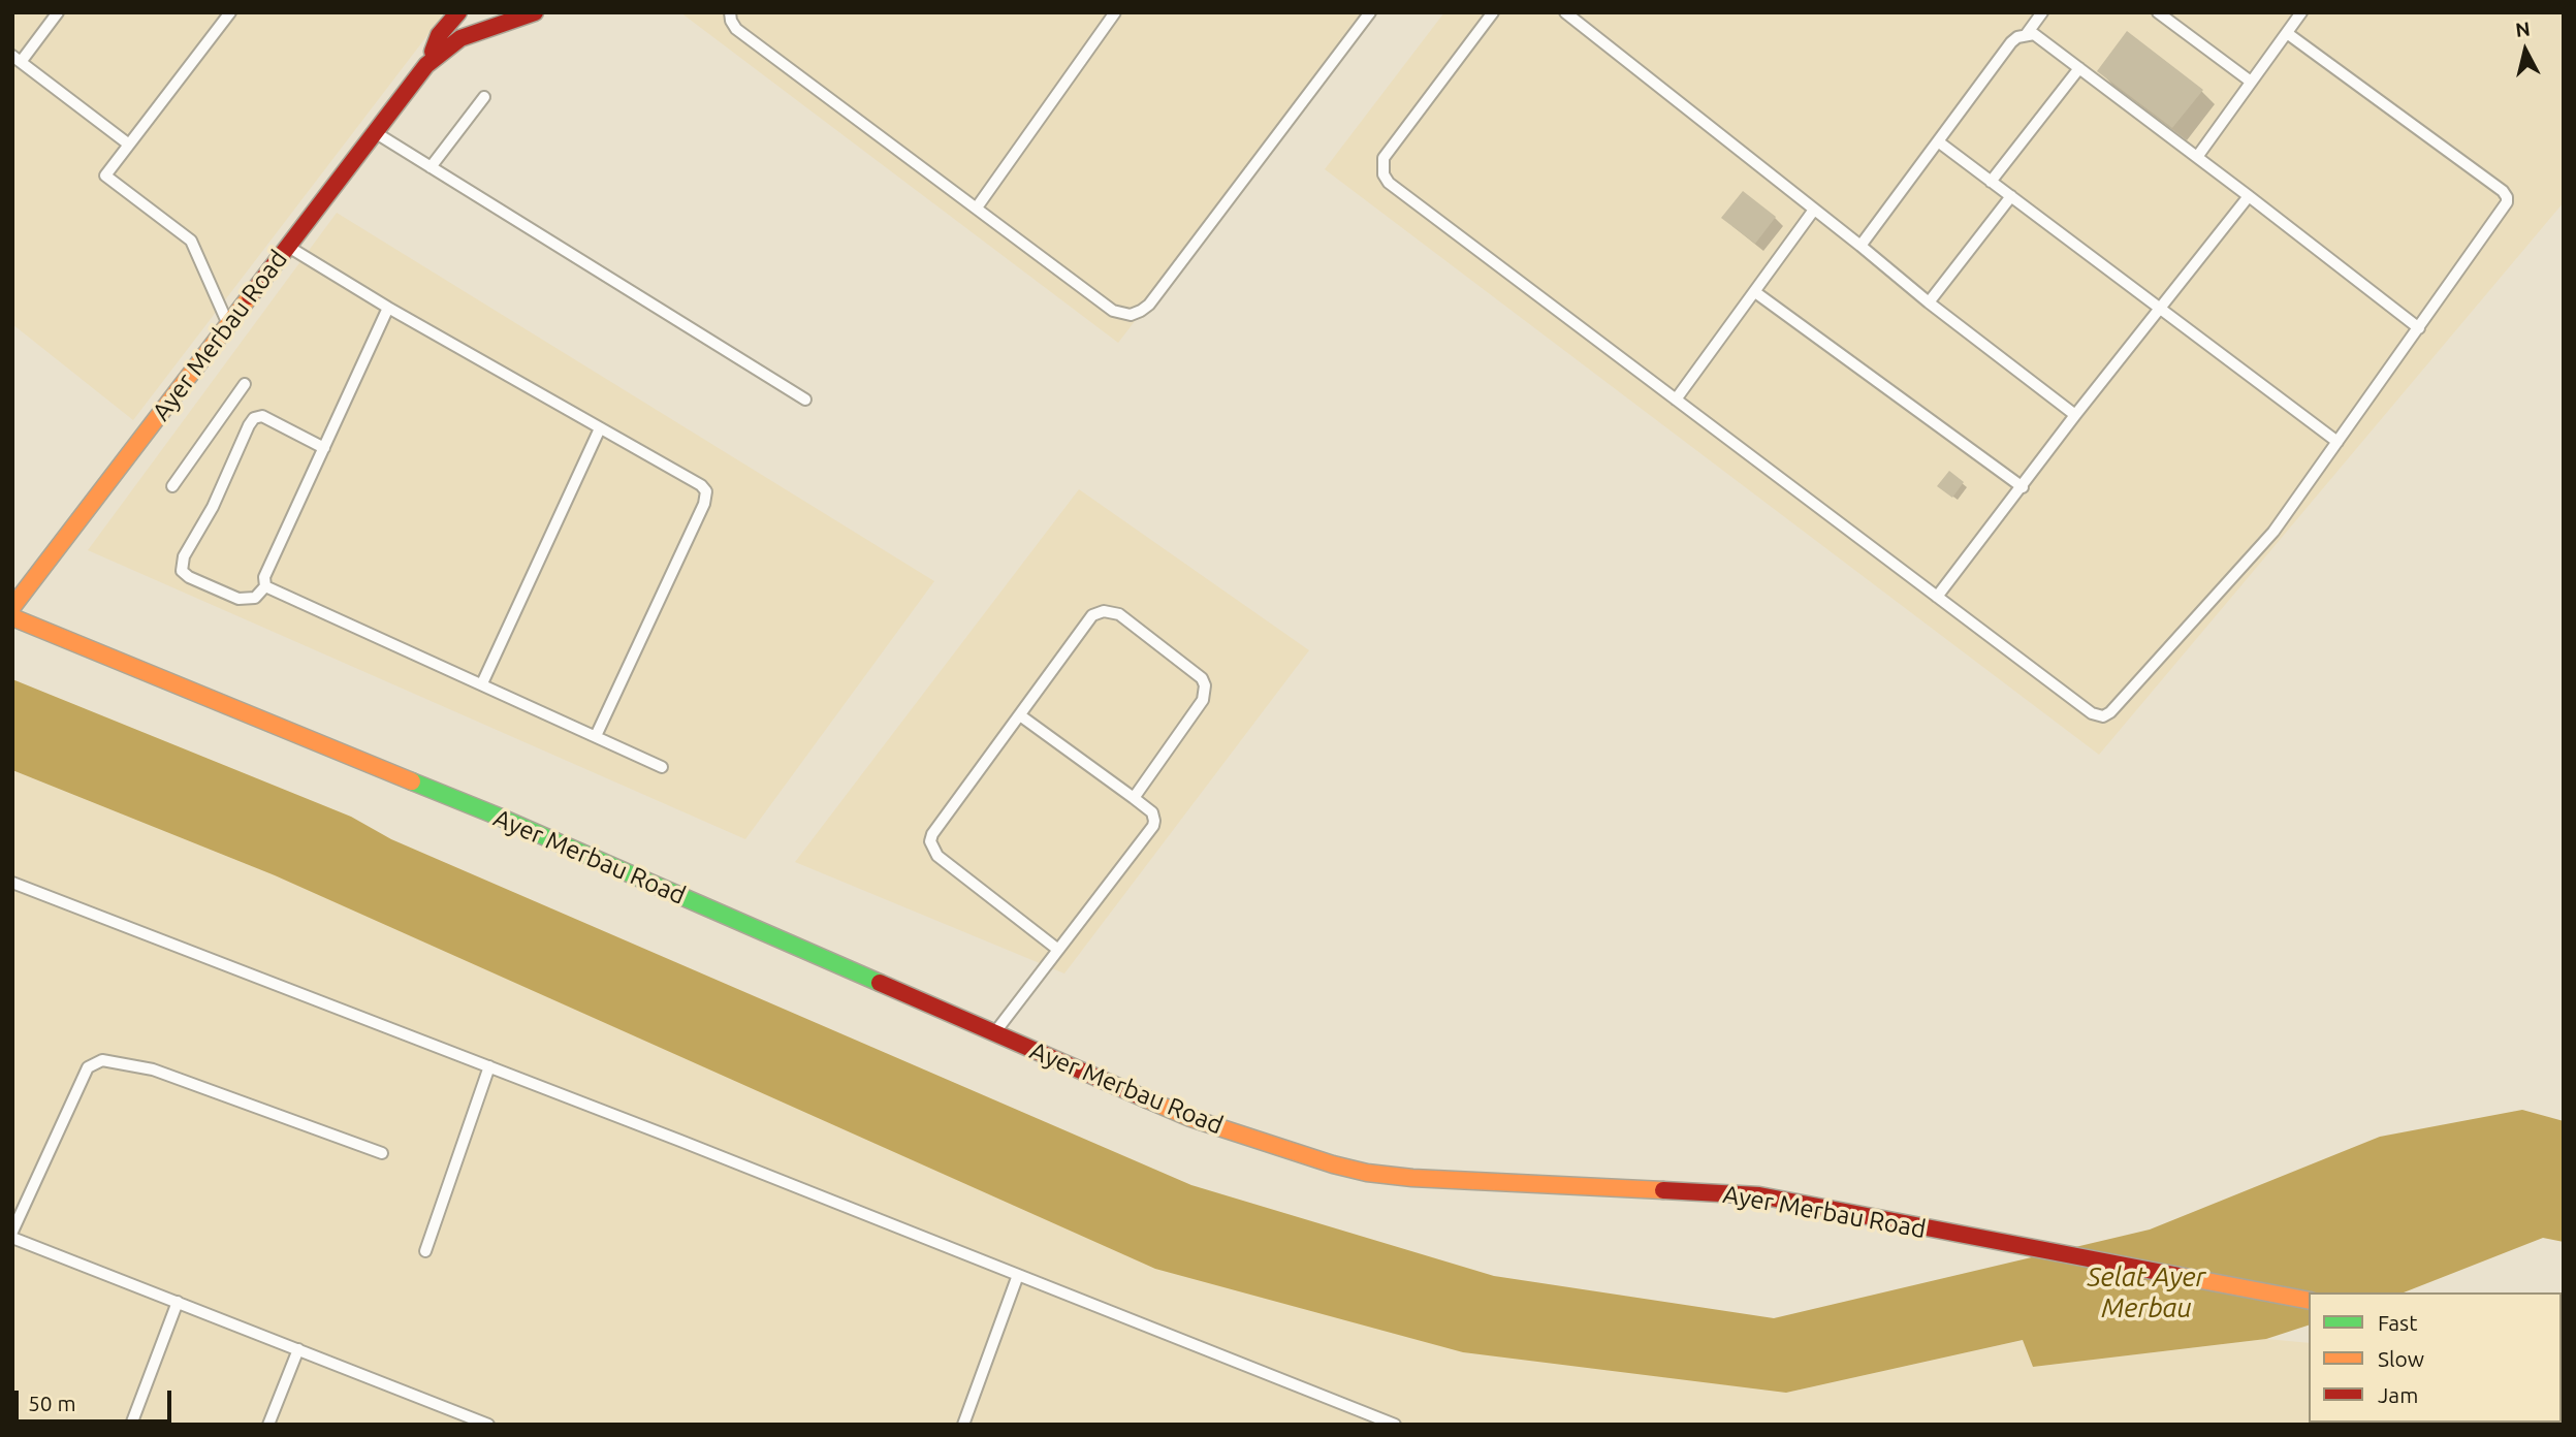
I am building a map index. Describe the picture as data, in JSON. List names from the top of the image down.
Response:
{
  "streets": {
    "street": ["Ayer Merbau Road"]
  },
  "water": ["Selat Ayer Merbau"],
  "legend": ["Fast", "Slow", "Jam"],
  "scale_bar": "50 m",
  "north": "top"
}
